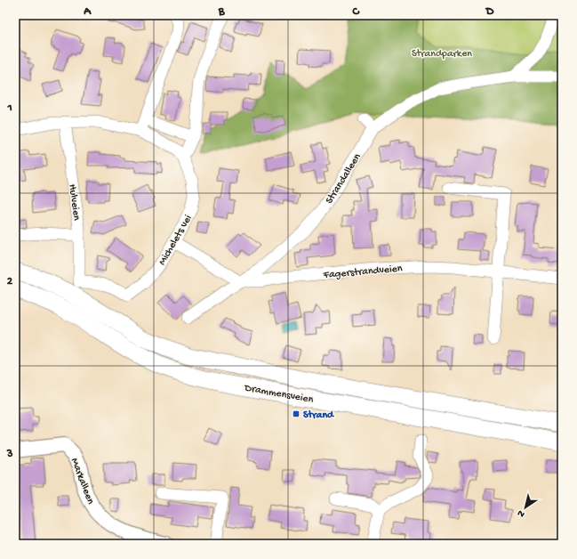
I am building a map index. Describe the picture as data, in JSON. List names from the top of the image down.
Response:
{
  "streets": {
    "highway": ["Drammensveien"],
    "main road": ["Markalleen"],
    "street": [
      "Strandalleen",
      "Hulveien",
      "Michelets vei",
      "Fagerstrandveien"
    ]
  },
  "crossings": [
    ["Strandalleen", "Fagerstrandveien"],
    ["Hulveien", "Michelets vei"]
  ],
  "parks": ["Strandparken"],
  "places": {
    "transit": ["Strand"]
  },
  "north": "bottom left",
  "grid": {
    "columns": [
      "A",
      "B",
      "C",
      "D"
    ],
    "rows": ["1", "2", "3"]
  }
}
